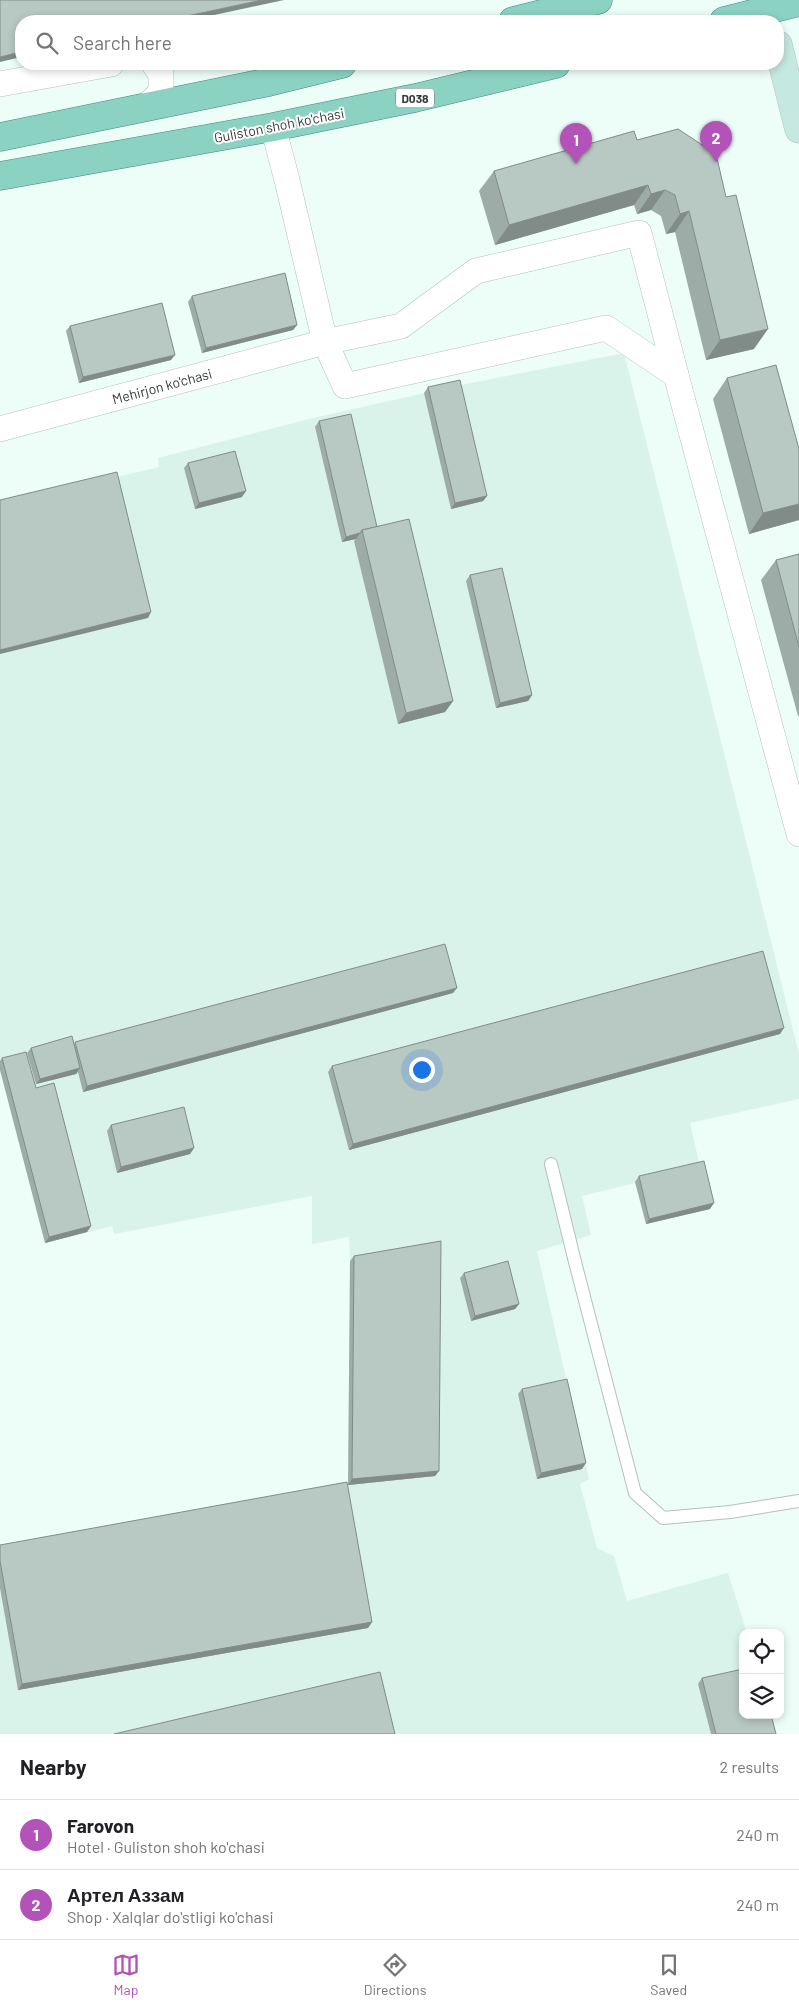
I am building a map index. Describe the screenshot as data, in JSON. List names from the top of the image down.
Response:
{
  "streets": {
    "main road": ["D038", "Guliston shoh ko'chasi"],
    "street": ["Mehirjon ko'chasi"]
  },
  "page": {
    "search": "Search here",
    "pins": ["2", "1"],
    "heading": ["Nearby", "2 results"],
    "list": [
      {
        "mark": "1",
        "name": "Farovon",
        "note": "Hotel · Guliston shoh ko'chasi",
        "value": "240 m"
      },
      {
        "mark": "2",
        "name": "Артел Аззам",
        "note": "Shop · Xalqlar do'stligi ko'chasi",
        "value": "240 m"
      }
    ],
    "nav": ["Map", "Directions", "Saved"]
  }
}
